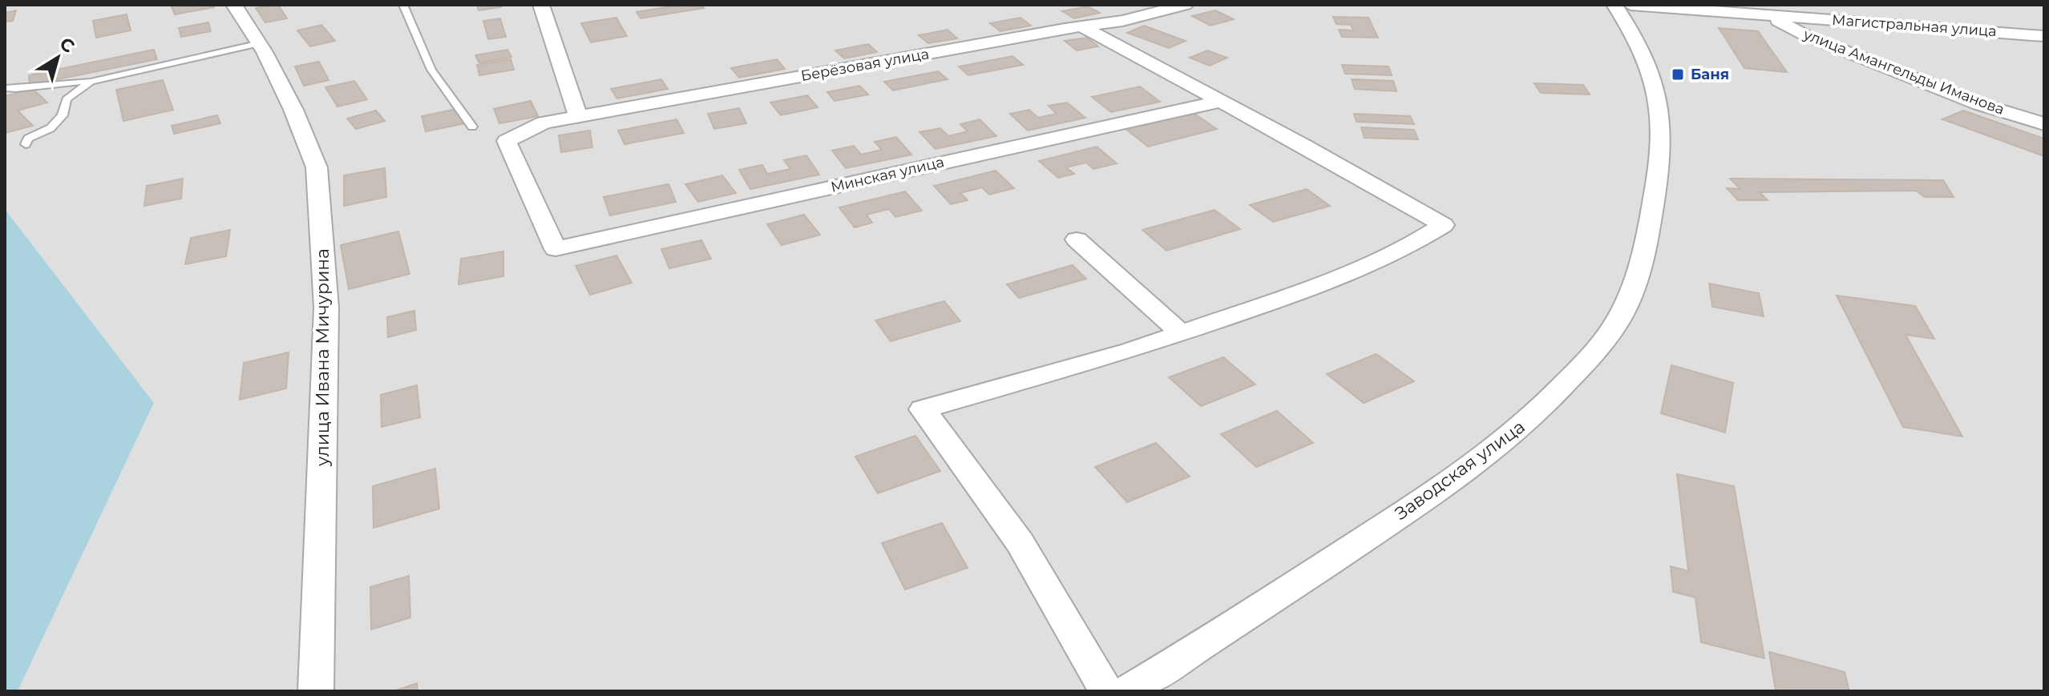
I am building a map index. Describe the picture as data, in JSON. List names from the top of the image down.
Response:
{
  "streets": {
    "street": [
      "Магистральная улица",
      "Берёзовая улица",
      "улица Амангельды Иманова",
      "Минская улица",
      "улица Ивана Мичурина",
      "Заводская улица"
    ]
  },
  "crossings": [
    ["Магистральная улица", "улица Амангельды Иманова"],
    ["Берёзовая улица", "Минская улица"]
  ],
  "places": {
    "transit": ["Баня"]
  },
  "north": "top right"
}
